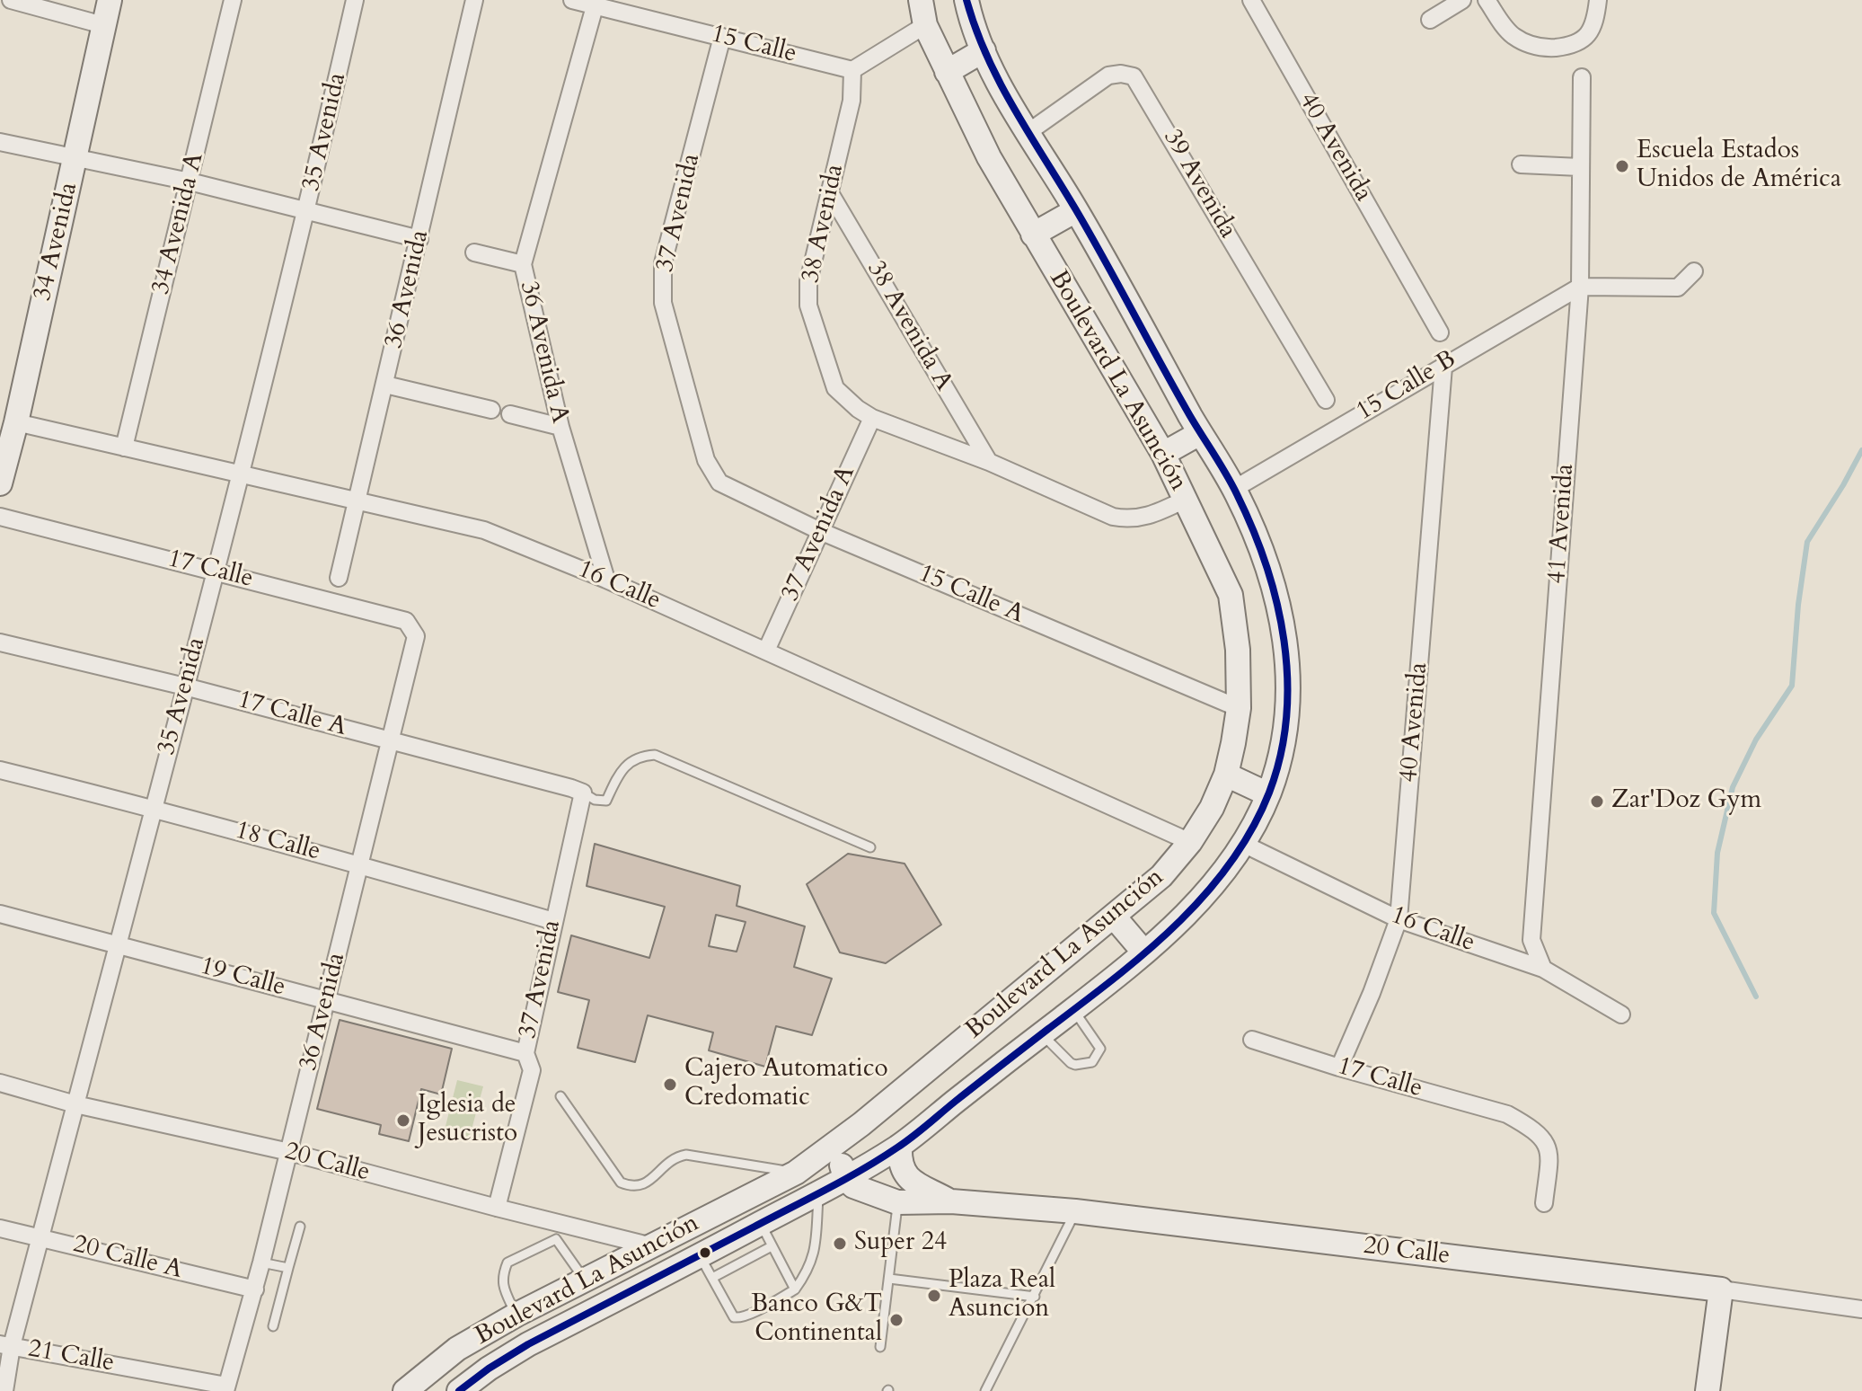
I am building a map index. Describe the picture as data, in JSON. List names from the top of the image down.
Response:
{
  "streets": {
    "main road": ["34 Avenida", "Boulevard La Asunción", "20 Calle"],
    "street": [
      "15 Calle",
      "35 Avenida",
      "40 Avenida",
      "39 Avenida",
      "37 Avenida",
      "34 Avenida A",
      "38 Avenida",
      "36 Avenida",
      "38 Avenida A",
      "36 Avenida A",
      "15 Calle B",
      "41 Avenida",
      "37 Avenida A",
      "17 Calle",
      "16 Calle",
      "15 Calle A",
      "17 Calle A",
      "18 Calle",
      "19 Calle",
      "20 Calle A",
      "21 Calle"
    ]
  },
  "crossings": [
    ["15 Calle", "37 Avenida"],
    ["15 Calle", "38 Avenida"],
    ["15 Calle", "36 Avenida A"],
    ["35 Avenida", "17 Calle"],
    ["35 Avenida", "16 Calle"],
    ["35 Avenida", "17 Calle A"],
    ["35 Avenida", "18 Calle"],
    ["35 Avenida", "19 Calle"],
    ["35 Avenida", "20 Calle"],
    ["35 Avenida", "20 Calle A"],
    ["35 Avenida", "21 Calle"],
    ["40 Avenida", "15 Calle B"],
    ["40 Avenida", "17 Calle"],
    ["40 Avenida", "16 Calle"],
    ["39 Avenida", "Boulevard La Asunción"],
    ["37 Avenida", "15 Calle A"],
    ["37 Avenida", "17 Calle A"],
    ["37 Avenida", "18 Calle"],
    ["37 Avenida", "19 Calle"],
    ["37 Avenida", "20 Calle"],
    ["34 Avenida A", "16 Calle"],
    ["38 Avenida", "38 Avenida A"],
    ["38 Avenida", "37 Avenida A"],
    ["34 Avenida", "16 Calle"],
    ["36 Avenida", "17 Calle"],
    ["36 Avenida", "16 Calle"],
    ["36 Avenida", "17 Calle A"],
    ["36 Avenida", "18 Calle"],
    ["36 Avenida", "19 Calle"],
    ["36 Avenida", "20 Calle"],
    ["36 Avenida", "20 Calle A"],
    ["36 Avenida", "21 Calle"],
    ["36 Avenida A", "16 Calle"],
    ["Boulevard La Asunción", "15 Calle B"],
    ["Boulevard La Asunción", "16 Calle"],
    ["Boulevard La Asunción", "15 Calle A"],
    ["Boulevard La Asunción", "20 Calle"],
    ["15 Calle B", "41 Avenida"],
    ["41 Avenida", "16 Calle"],
    ["37 Avenida A", "16 Calle"],
    ["37 Avenida A", "15 Calle A"]
  ],
  "places": [
    "Escuela Estados Unidos de América",
    "Zar'Doz Gym",
    "Cajero Automatico Credomatic",
    "Iglesia de Jesucristo",
    "Super 24",
    "Plaza Real Asuncion",
    "Banco G&T Continental"
  ]
}
